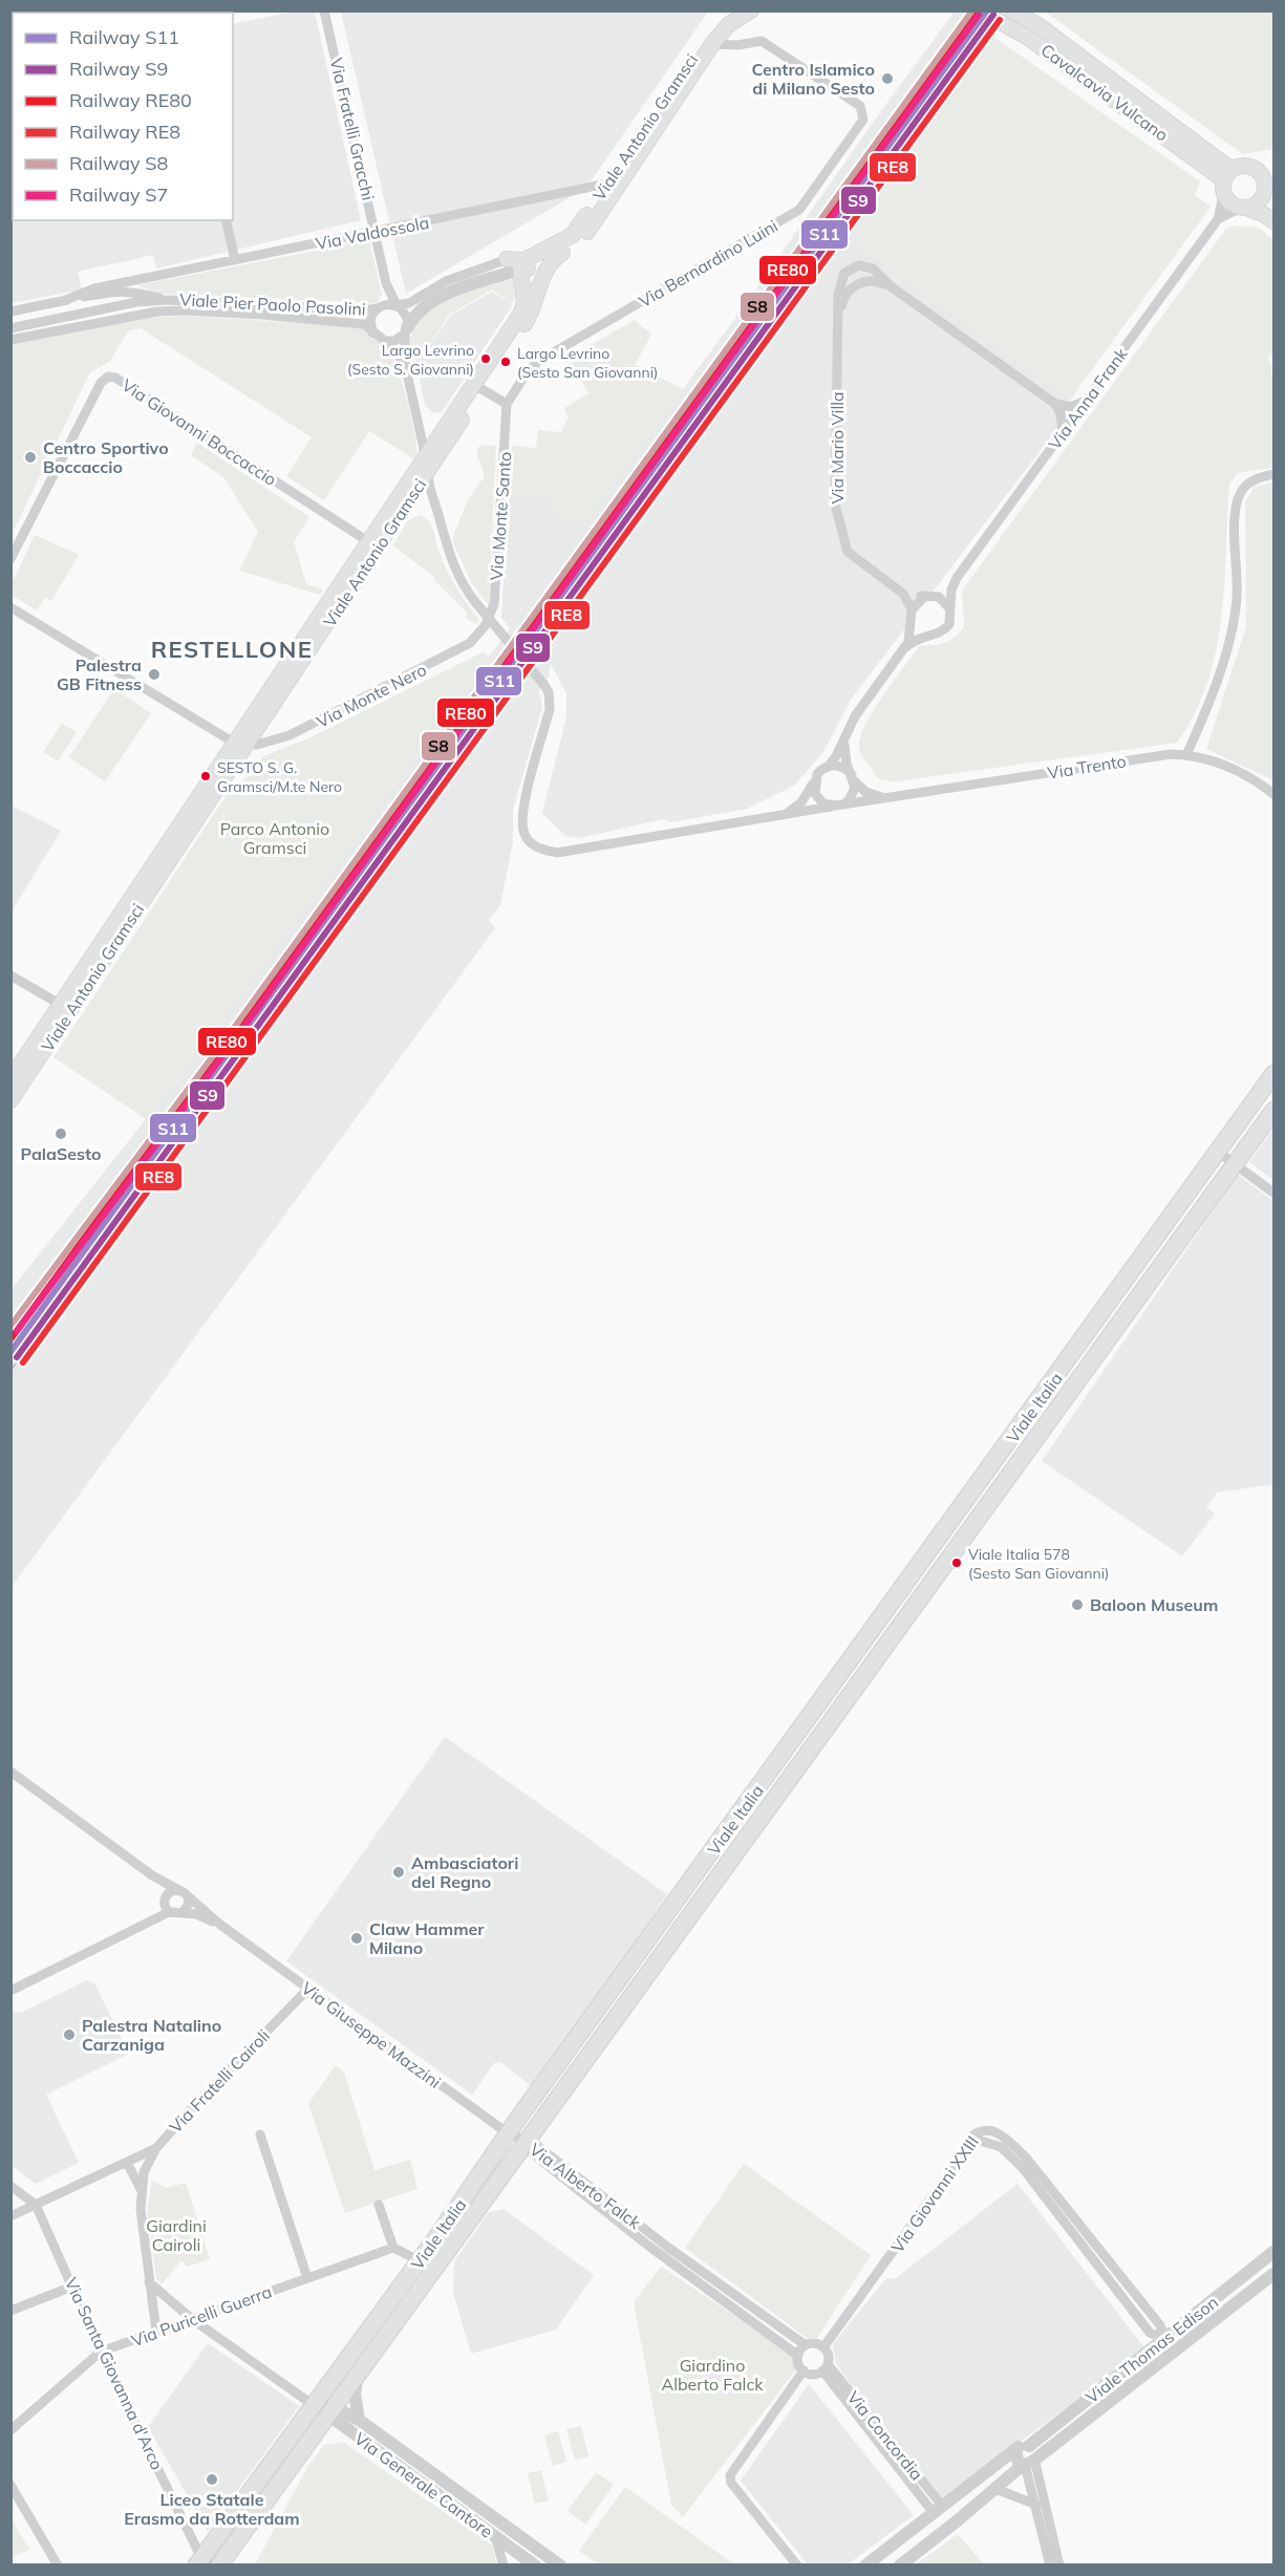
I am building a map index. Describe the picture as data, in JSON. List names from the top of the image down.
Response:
{
  "streets": {
    "main road": ["Cavalcavia Vulcano", "Viale Antonio Gramsci", "Viale Italia"],
    "street": [
      "Via Fratelli Gracchi",
      "Via Valdossola",
      "Via Bernardino Luini",
      "Viale Pier Paolo Pasolini",
      "Via Anna Frank",
      "Via Giovanni Boccaccio",
      "Via Mario Villa",
      "Via Monte Santo",
      "Via Monte Nero",
      "Via Trento",
      "Via Giuseppe Mazzini",
      "Via Fratelli Cairoli",
      "Via Alberto Falck",
      "Via Giovanni XXIII",
      "Via Puricelli Guerra",
      "Viale Thomas Edison",
      "Via Santa Giovanna d'Arco",
      "Via Concordia",
      "Via Generale Cantore"
    ]
  },
  "crossings": [
    ["Cavalcavia Vulcano", "Via Anna Frank"],
    ["Viale Antonio Gramsci", "Via Valdossola"],
    ["Viale Antonio Gramsci", "Via Bernardino Luini"],
    ["Viale Antonio Gramsci", "Via Giovanni Boccaccio"],
    ["Viale Antonio Gramsci", "Via Monte Nero"],
    ["Viale Antonio Gramsci", "Via Trento"],
    ["Via Fratelli Gracchi", "Via Valdossola"],
    ["Via Fratelli Gracchi", "Viale Pier Paolo Pasolini"],
    ["Via Valdossola", "Viale Pier Paolo Pasolini"],
    ["Via Bernardino Luini", "Via Monte Santo"],
    ["Via Anna Frank", "Via Mario Villa"],
    ["Via Monte Santo", "Via Monte Nero"],
    ["Viale Italia", "Via Giuseppe Mazzini"],
    ["Viale Italia", "Via Alberto Falck"],
    ["Viale Italia", "Via Santa Giovanna d'Arco"],
    ["Viale Italia", "Via Generale Cantore"],
    ["Via Giuseppe Mazzini", "Via Fratelli Cairoli"],
    ["Via Giuseppe Mazzini", "Via Alberto Falck"],
    ["Via Fratelli Cairoli", "Via Puricelli Guerra"],
    ["Via Fratelli Cairoli", "Via Generale Cantore"],
    ["Via Alberto Falck", "Via Giovanni XXIII"],
    ["Via Alberto Falck", "Via Concordia"],
    ["Via Giovanni XXIII", "Viale Thomas Edison"],
    ["Via Giovanni XXIII", "Via Concordia"],
    ["Via Puricelli Guerra", "Via Santa Giovanna d'Arco"],
    ["Via Puricelli Guerra", "Via Generale Cantore"]
  ],
  "districts": ["RESTELLONE"],
  "parks": ["Parco Antonio Gramsci", "Giardini Cairoli", "Giardino Alberto Falck"],
  "places": [
    "Centro Islamico di Milano Sesto",
    "Largo Levrino (Sesto S. Giovanni)",
    "Largo Levrino (Sesto San Giovanni)",
    "Centro Sportivo Boccaccio",
    "Palestra GB Fitness",
    "SESTO S. G. Gramsci/M.te Nero",
    "PalaSesto",
    "Viale Italia 578 (Sesto San Giovanni)",
    "Baloon Museum",
    "Ambasciatori del Regno",
    "Claw Hammer Milano",
    "Palestra Natalino Carzaniga",
    "Liceo Statale Erasmo da Rotterdam"
  ],
  "lines": [
    "rail line S11",
    "rail line RE80",
    "rail line S8",
    "rail line S9",
    "rail line S7",
    "rail line RE8"
  ],
  "legend": [
    "Railway S11",
    "Railway S9",
    "Railway RE80",
    "Railway RE8",
    "Railway S8",
    "Railway S7"
  ]
}
